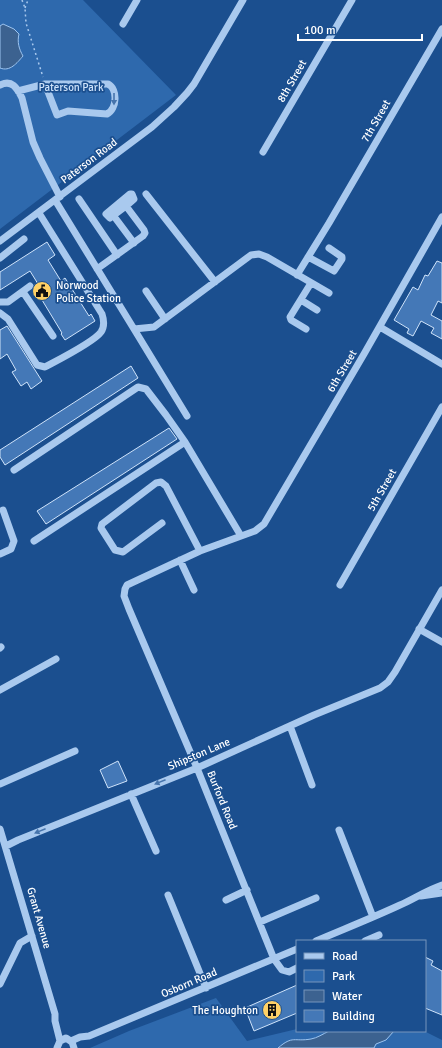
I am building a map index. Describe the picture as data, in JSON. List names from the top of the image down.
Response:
{
  "streets": {
    "street": [
      "8th Street",
      "7th Street",
      "Paterson Road",
      "6th Street",
      "5th Street",
      "Shipston Lane",
      "Burford Road",
      "Grant Avenue",
      "Osborn Road"
    ]
  },
  "crossings": [
    ["Shipston Lane", "Burford Road"],
    ["Shipston Lane", "Grant Avenue"],
    ["Burford Road", "Osborn Road"],
    ["Grant Avenue", "Osborn Road"]
  ],
  "parks": ["Paterson Park"],
  "places": {
    "public building": ["Norwood Police Station"],
    "building": ["The Houghton"]
  },
  "legend": [
    "Road",
    "Park",
    "Water",
    "Building"
  ],
  "scale_bar": "100 m"
}
